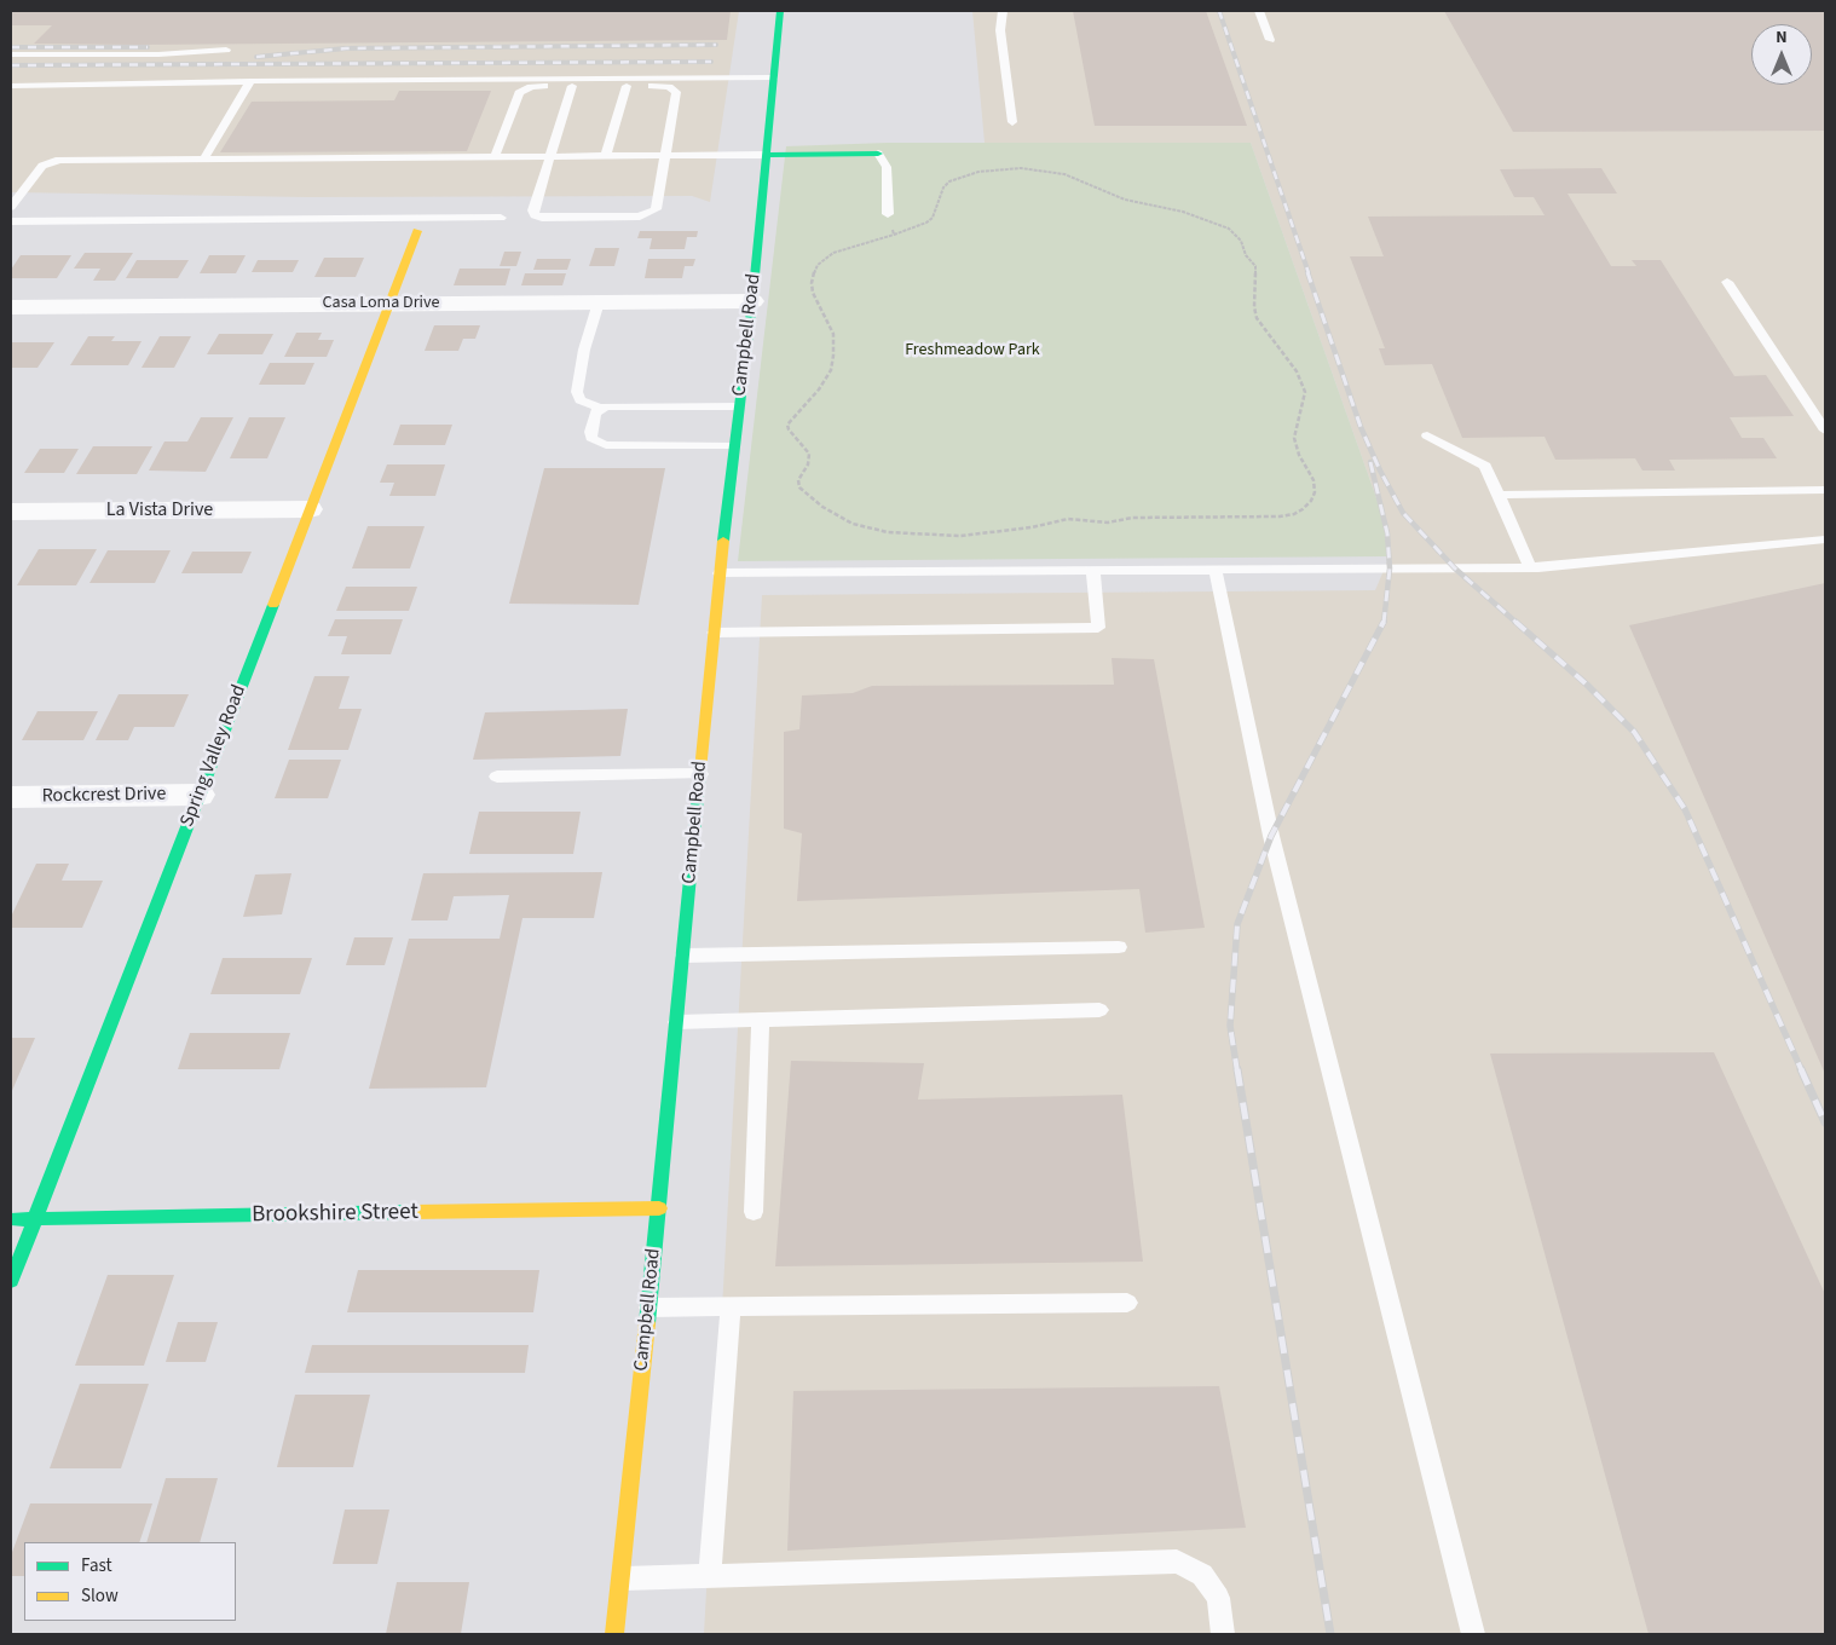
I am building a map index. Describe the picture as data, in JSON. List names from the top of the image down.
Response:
{
  "streets": {
    "street": [
      "Casa Loma Drive",
      "Campbell Road",
      "La Vista Drive",
      "Spring Valley Road",
      "Rockcrest Drive",
      "Brookshire Street"
    ]
  },
  "crossings": [
    ["Casa Loma Drive", "Campbell Road"],
    ["Casa Loma Drive", "Spring Valley Road"],
    ["Campbell Road", "Brookshire Street"],
    ["La Vista Drive", "Spring Valley Road"],
    ["Spring Valley Road", "Rockcrest Drive"],
    ["Spring Valley Road", "Brookshire Street"]
  ],
  "parks": ["Freshmeadow Park"],
  "legend": ["Fast", "Slow"],
  "north": "top"
}
